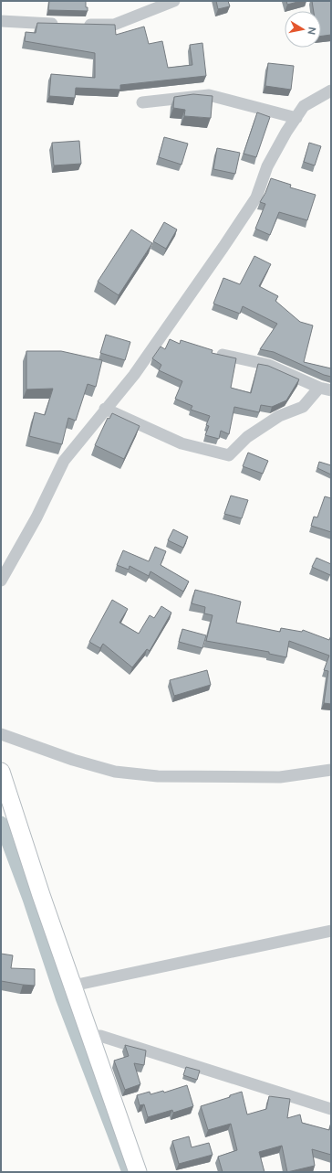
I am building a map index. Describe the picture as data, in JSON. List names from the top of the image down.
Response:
{
  "north": "right"
}
